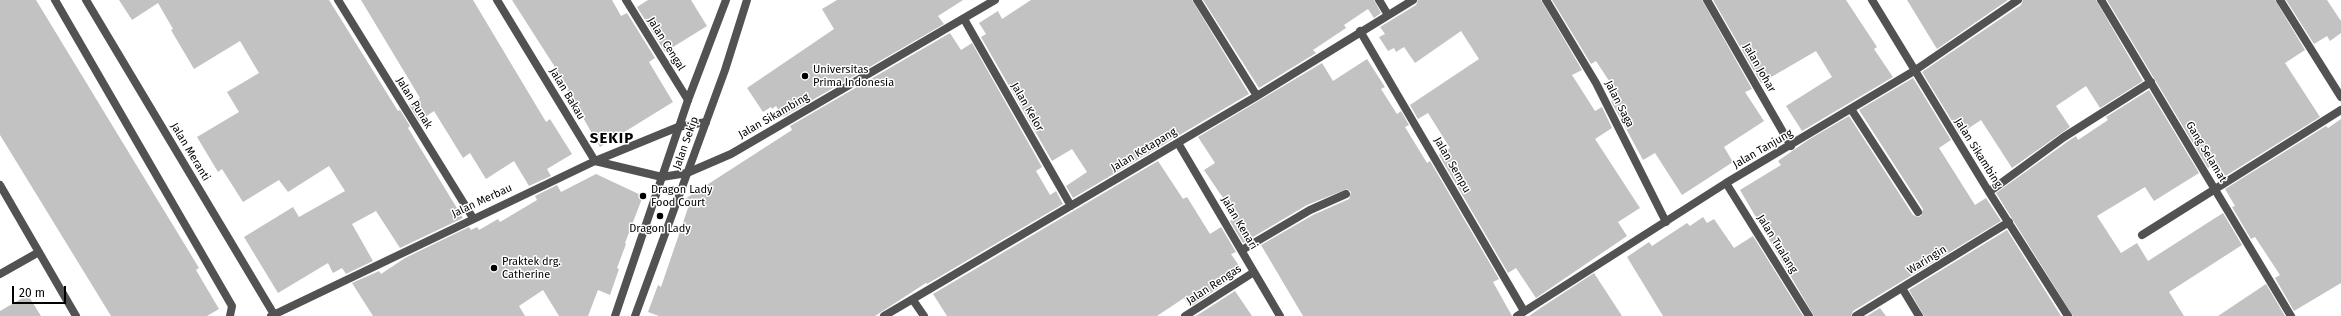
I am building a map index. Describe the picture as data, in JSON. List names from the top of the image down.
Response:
{
  "streets": {
    "street": [
      "Jalan Cengal",
      "Jalan Johar",
      "Jalan Bakau",
      "Jalan Punak",
      "Jalan Saga",
      "Jalan Kelor",
      "Jalan Sikambing",
      "Jalan Sekip",
      "Jalan Tanjung",
      "Jalan Ketapang",
      "Jalan Meranti",
      "Gang Selamat",
      "Jalan Sempu",
      "Jalan Merbau",
      "Jalan Kenari",
      "Jalan Tualang",
      "Waringin",
      "Jalan Rengas"
    ]
  },
  "crossings": [
    ["Jalan Cengal", "Jalan Sekip"],
    ["Jalan Johar", "Jalan Tanjung"],
    ["Jalan Bakau", "Jalan Merbau"],
    ["Jalan Punak", "Jalan Merbau"],
    ["Jalan Saga", "Jalan Tanjung"],
    ["Jalan Kelor", "Jalan Sikambing"],
    ["Jalan Kelor", "Jalan Ketapang"],
    ["Jalan Sikambing", "Jalan Sekip"],
    ["Jalan Sikambing", "Jalan Tanjung"],
    ["Jalan Sikambing", "Waringin"],
    ["Jalan Sekip", "Jalan Merbau"],
    ["Jalan Tanjung", "Jalan Sempu"],
    ["Jalan Tanjung", "Jalan Tualang"],
    ["Jalan Ketapang", "Jalan Sempu"],
    ["Jalan Ketapang", "Jalan Kenari"],
    ["Jalan Meranti", "Jalan Merbau"],
    ["Jalan Kenari", "Jalan Rengas"]
  ],
  "districts": ["SEKIP"],
  "places": [
    "Universitas Prima Indonesia",
    "Dragon Lady Food Court",
    "Dragon Lady",
    "Praktek drg. Catherine"
  ],
  "scale_bar": "20 m"
}
